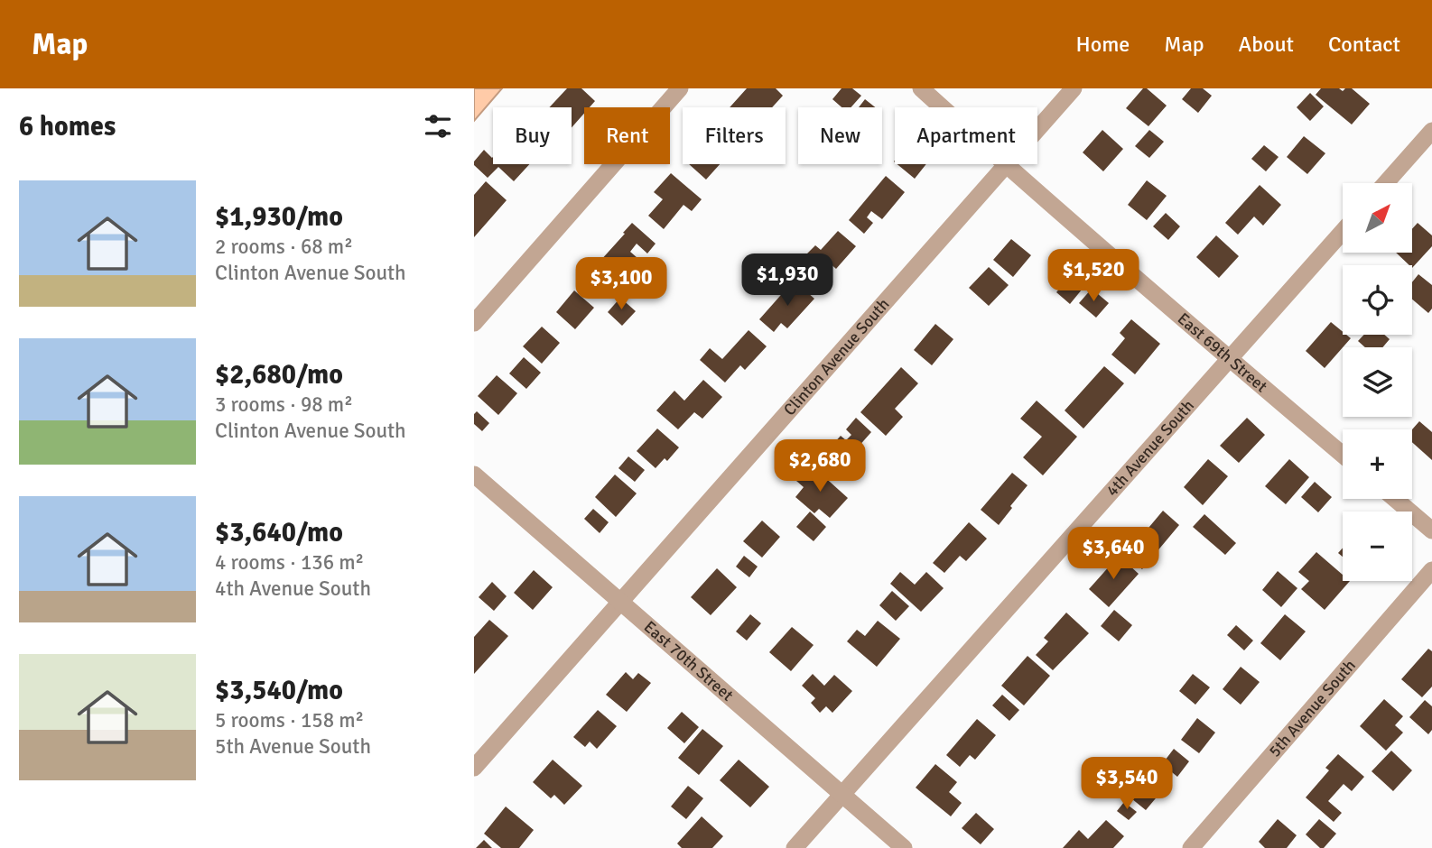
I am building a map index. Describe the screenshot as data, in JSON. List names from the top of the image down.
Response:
{
  "streets": {
    "street": [
      "East 69th Street",
      "Clinton Avenue South",
      "4th Avenue South",
      "East 70th Street",
      "5th Avenue South"
    ]
  },
  "crossings": [
    ["East 69th Street", "Clinton Avenue South"],
    ["East 69th Street", "4th Avenue South"],
    ["Clinton Avenue South", "East 70th Street"],
    ["4th Avenue South", "East 70th Street"]
  ],
  "north": "top right",
  "page": {
    "header": "Map",
    "nav": [
      "Home",
      "Map",
      "About",
      "Contact"
    ],
    "heading": "6 homes",
    "chip": [
      "Buy",
      "Rent",
      "Filters",
      "New",
      "Apartment"
    ],
    "list": [
      {
        "name": "$1,930/mo",
        "note": "2 rooms · 68 m² · Clinton Avenue South"
      },
      {
        "name": "$2,680/mo",
        "note": "3 rooms · 98 m² · Clinton Avenue South"
      },
      {
        "name": "$3,640/mo",
        "note": "4 rooms · 136 m² · 4th Avenue South"
      },
      {
        "name": "$3,540/mo",
        "note": "5 rooms · 158 m² · 5th Avenue South"
      }
    ],
    "map_buttons": ["+", "−"],
    "price": [
      "$1,520",
      "$1,930",
      "$3,100",
      "$2,680",
      "$3,640",
      "$3,540"
    ]
  }
}
